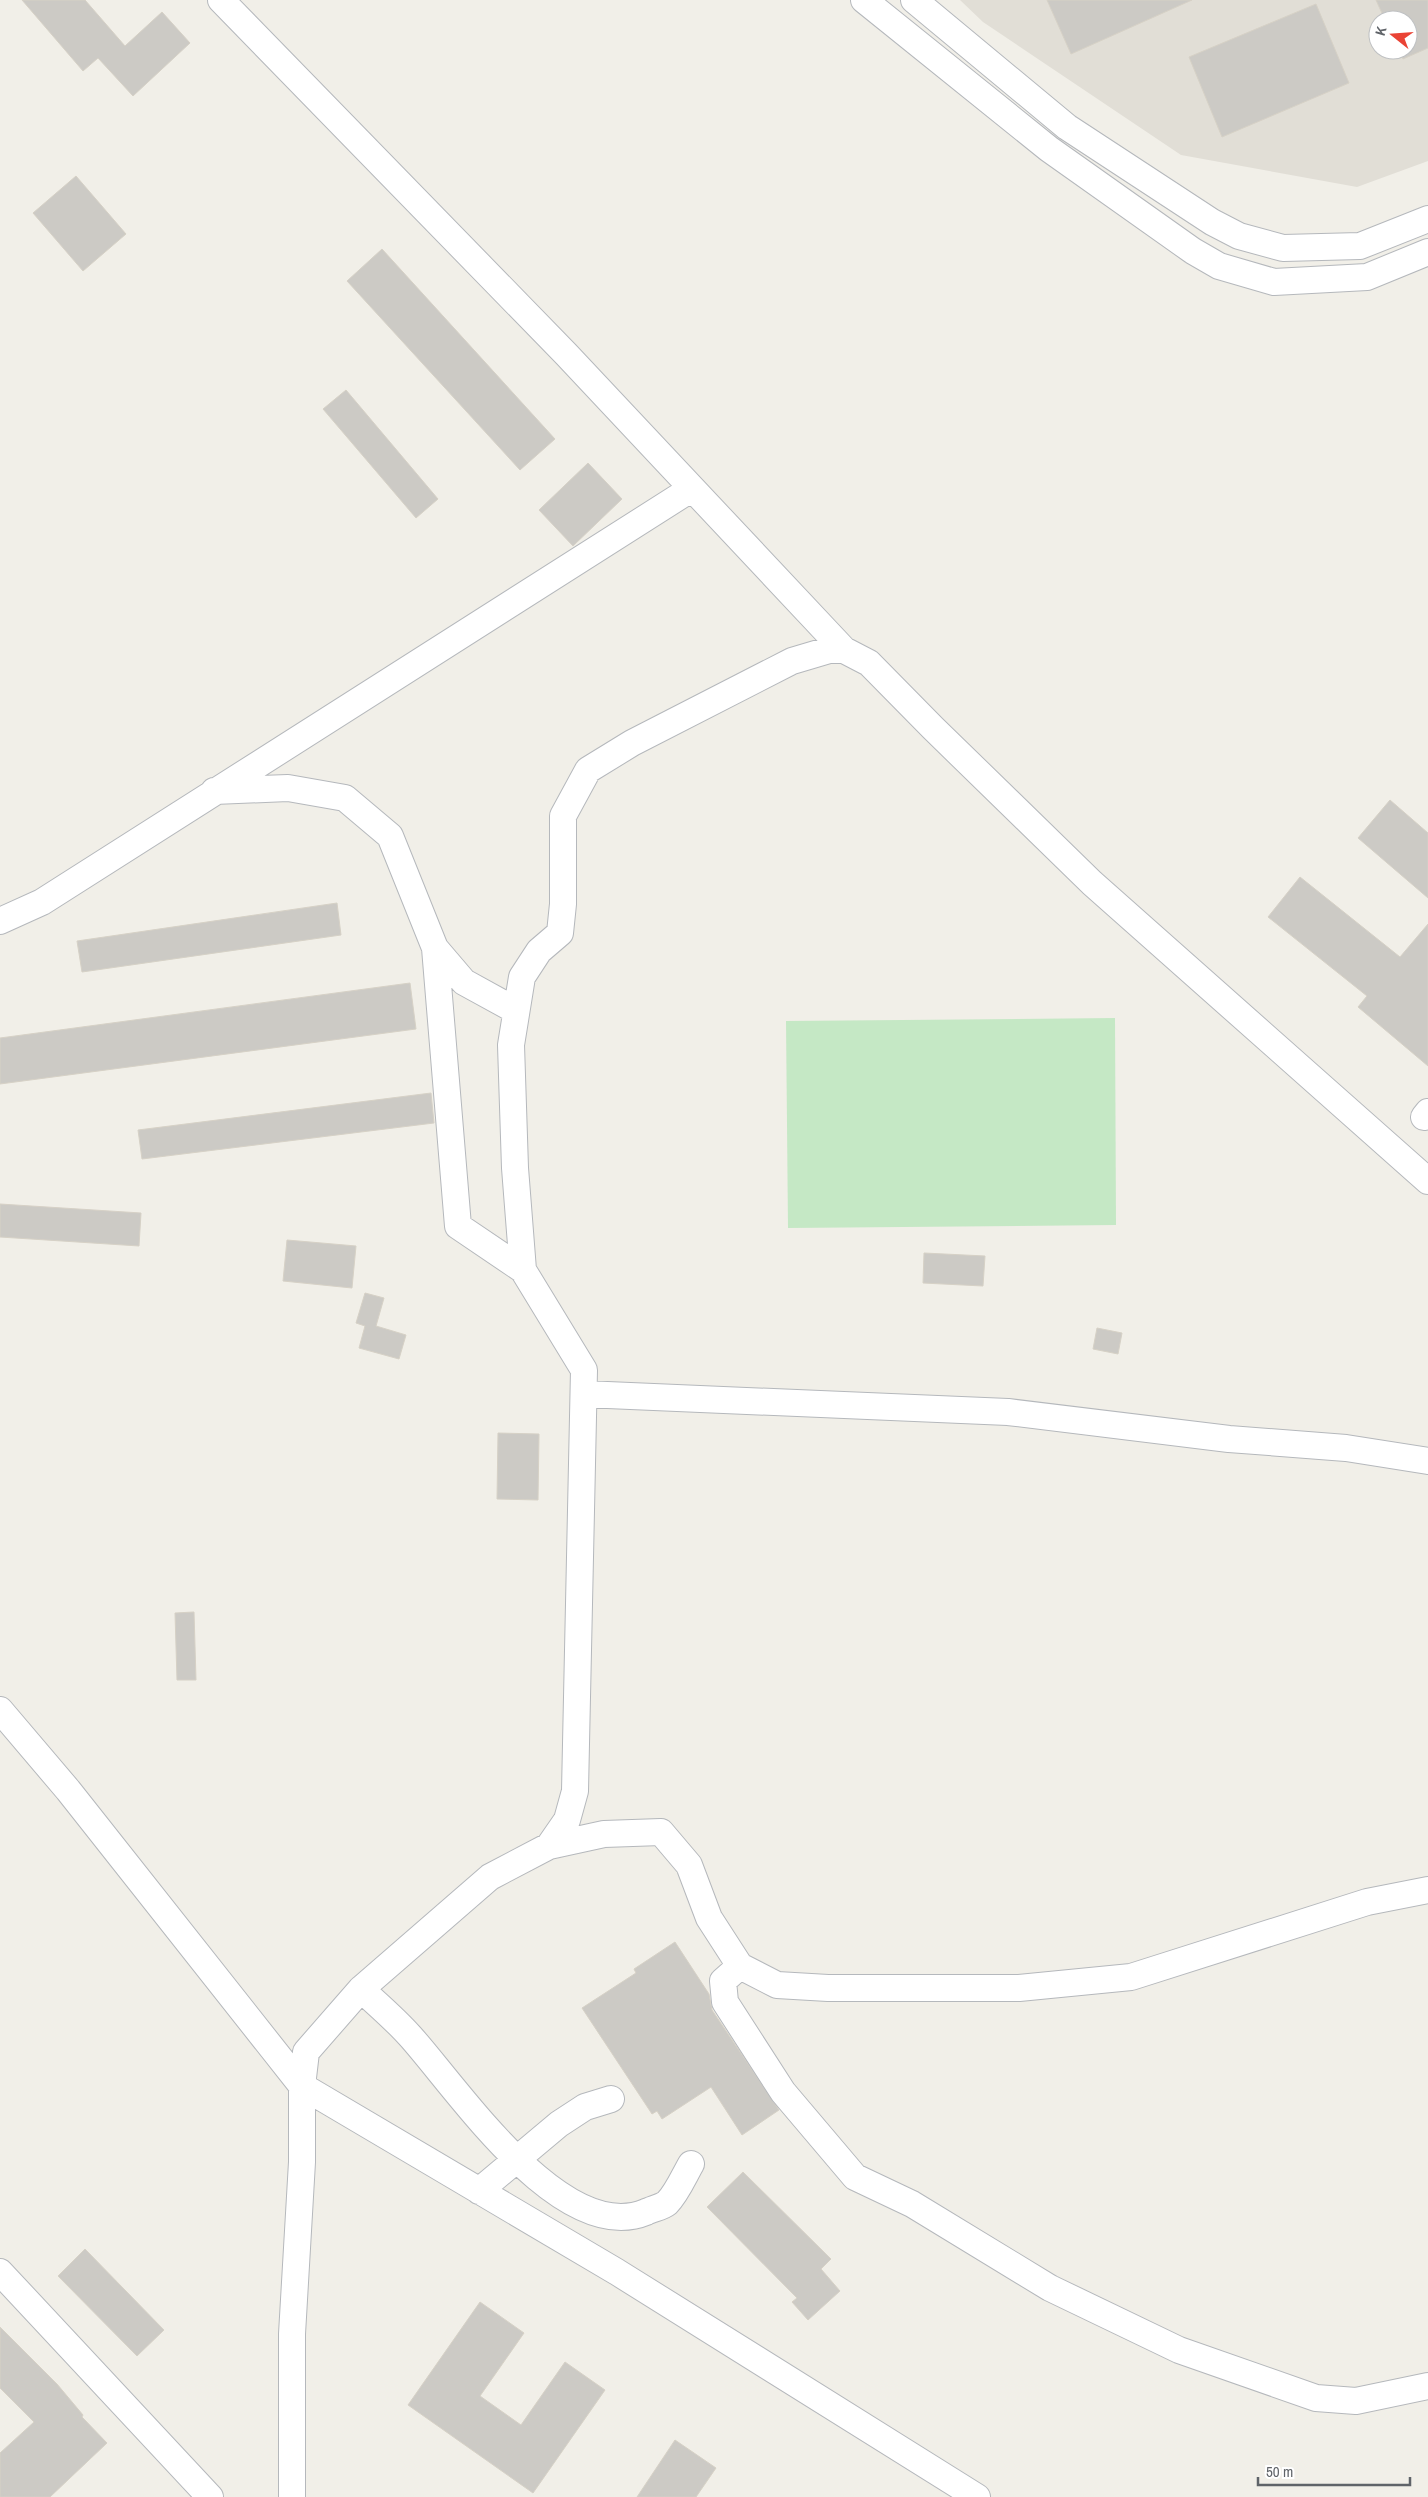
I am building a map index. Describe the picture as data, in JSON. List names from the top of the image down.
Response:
{
  "scale_bar": "50 m",
  "north": "left"
}
